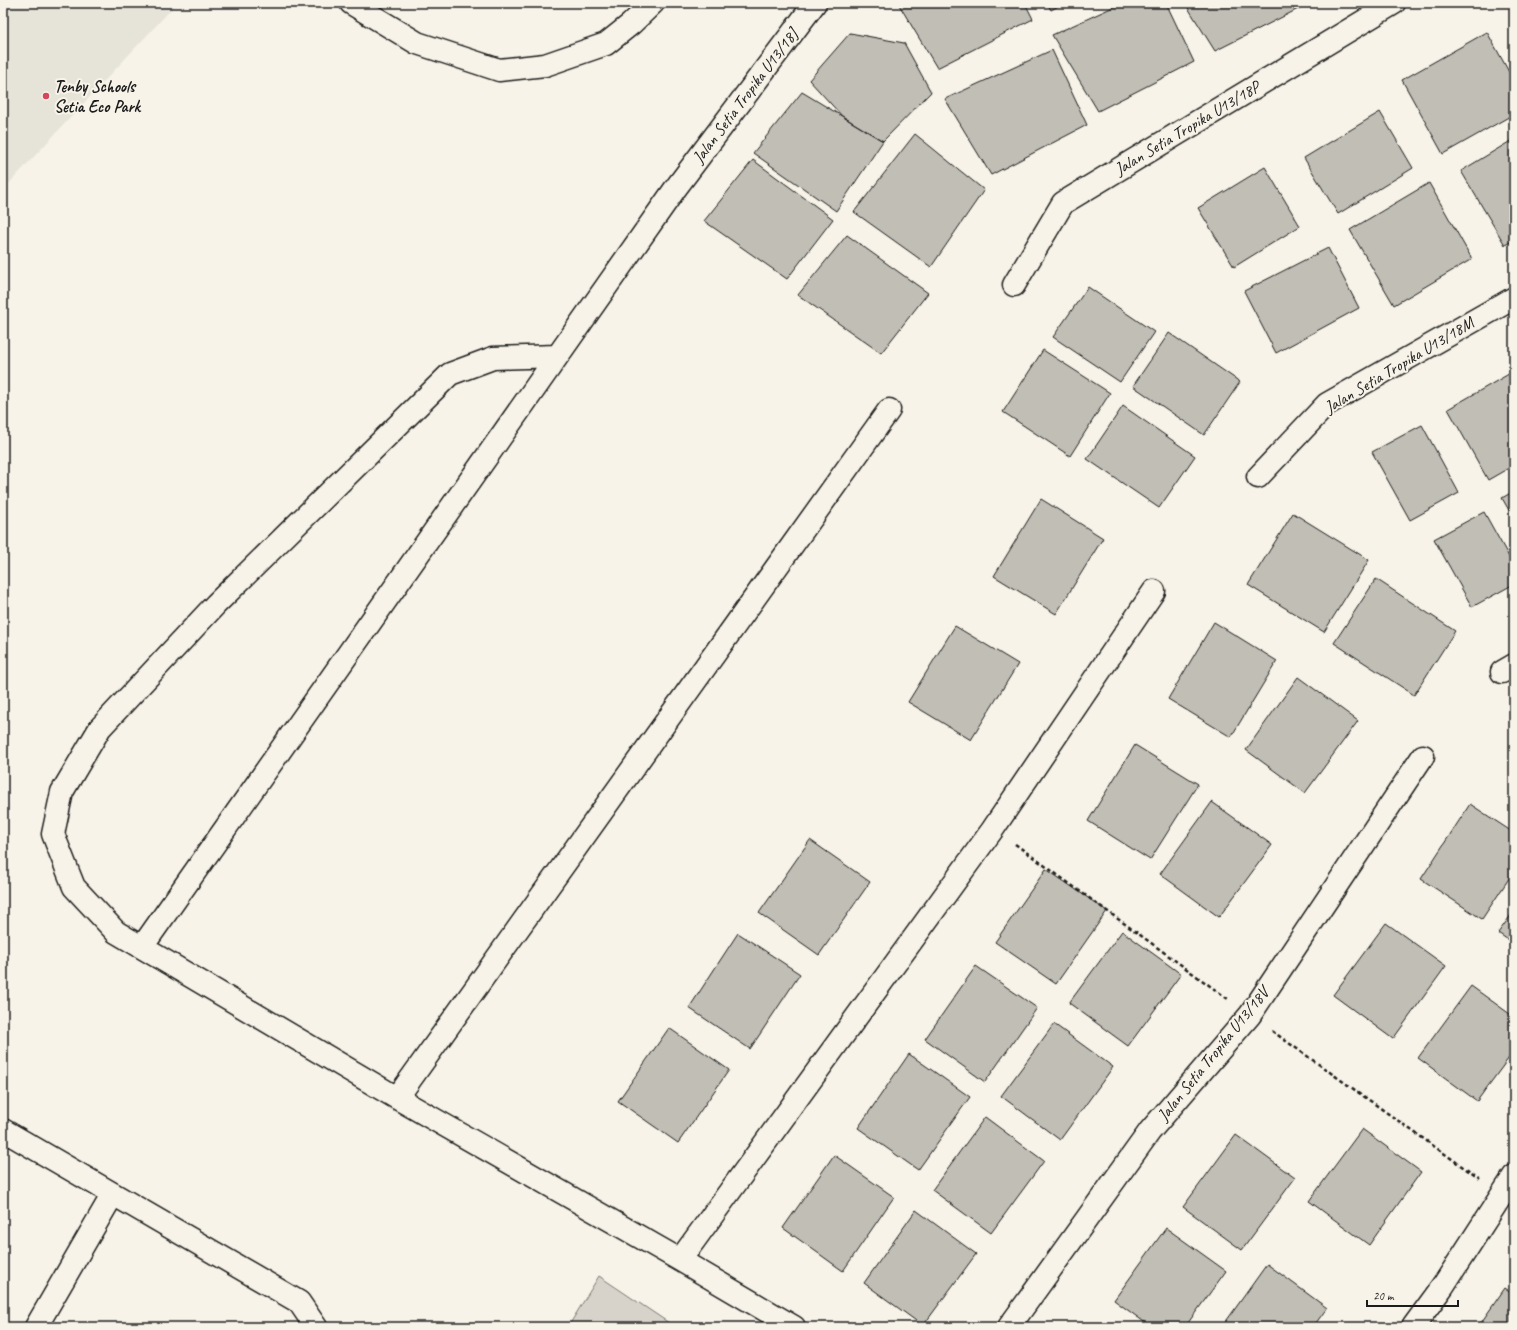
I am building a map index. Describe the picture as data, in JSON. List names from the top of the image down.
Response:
{
  "streets": {
    "street": [
      "Jalan Setia Tropika U13/18J",
      "Jalan Setia Tropika U13/18P",
      "Jalan Setia Tropika U13/18M",
      "Jalan Setia Tropika U13/18V"
    ]
  },
  "places": ["Tenby Schools Setia Eco Park"],
  "scale_bar": "20 m"
}
